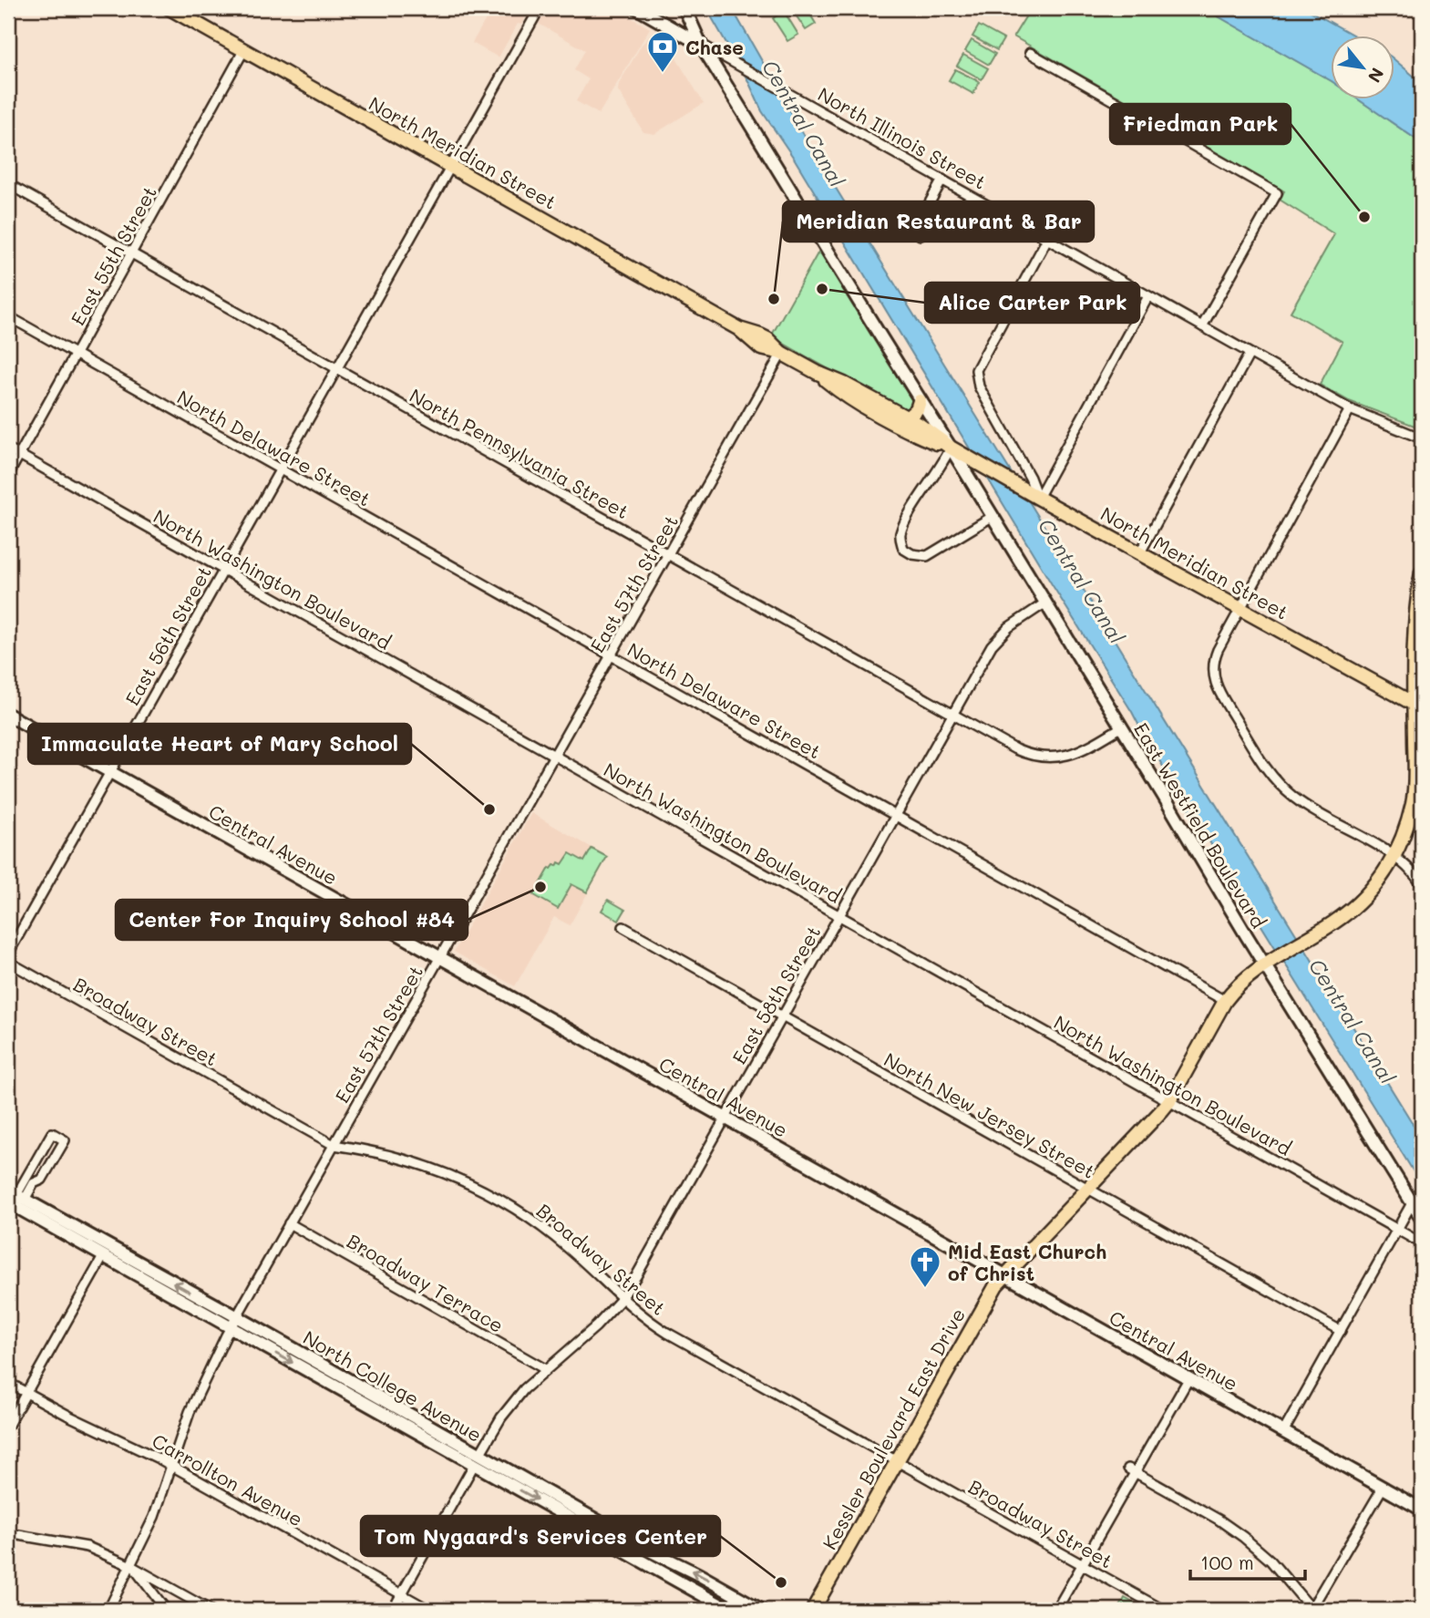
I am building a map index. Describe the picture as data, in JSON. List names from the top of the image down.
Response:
{
  "streets": {
    "main road": [
      "North Illinois Street",
      "North Meridian Street",
      "East Westfield Boulevard",
      "Central Avenue",
      "North College Avenue",
      "Kessler Boulevard East Drive"
    ],
    "street": [
      "East 55th Street",
      "North Delaware Street",
      "North Pennsylvania Street",
      "North Washington Boulevard",
      "East 57th Street",
      "East 56th Street",
      "East 58th Street",
      "Broadway Street",
      "North New Jersey Street",
      "Broadway Terrace",
      "Carrollton Avenue"
    ]
  },
  "crossings": [
    ["North Illinois Street", "East Westfield Boulevard"],
    ["North Meridian Street", "East 55th Street"],
    ["North Meridian Street", "East 57th Street"],
    ["North Meridian Street", "East 56th Street"],
    ["North Meridian Street", "East Westfield Boulevard"],
    ["North Meridian Street", "Kessler Boulevard East Drive"],
    ["East 55th Street", "North Delaware Street"],
    ["East 55th Street", "North Pennsylvania Street"],
    ["East 55th Street", "North Washington Boulevard"],
    ["North Delaware Street", "East 57th Street"],
    ["North Delaware Street", "East 56th Street"],
    ["North Delaware Street", "East 58th Street"],
    ["North Delaware Street", "Kessler Boulevard East Drive"],
    ["North Pennsylvania Street", "East 57th Street"],
    ["North Pennsylvania Street", "East 56th Street"],
    ["North Pennsylvania Street", "East Westfield Boulevard"],
    ["North Pennsylvania Street", "East 58th Street"],
    ["North Washington Boulevard", "East 57th Street"],
    ["North Washington Boulevard", "East 56th Street"],
    ["North Washington Boulevard", "East 58th Street"],
    ["North Washington Boulevard", "Kessler Boulevard East Drive"],
    ["East 57th Street", "Central Avenue"],
    ["East 57th Street", "Broadway Street"],
    ["East 57th Street", "Broadway Terrace"],
    ["East 57th Street", "North College Avenue"],
    ["East 57th Street", "Carrollton Avenue"],
    ["East 56th Street", "Central Avenue"],
    ["East Westfield Boulevard", "East 58th Street"],
    ["East Westfield Boulevard", "Kessler Boulevard East Drive"],
    ["Central Avenue", "East 58th Street"],
    ["Central Avenue", "Kessler Boulevard East Drive"],
    ["East 58th Street", "Broadway Street"],
    ["East 58th Street", "North New Jersey Street"],
    ["East 58th Street", "Broadway Terrace"],
    ["East 58th Street", "North College Avenue"],
    ["East 58th Street", "Carrollton Avenue"],
    ["Broadway Street", "Kessler Boulevard East Drive"],
    ["North New Jersey Street", "Kessler Boulevard East Drive"]
  ],
  "water": ["Central Canal"],
  "places": {
    "bank": ["Chase"],
    "other": [
      "Friedman Park",
      "Alice Carter Park",
      "Meridian Restaurant & Bar",
      "Immaculate Heart of Mary School",
      "Center For Inquiry School #84",
      "Tom Nygaard's Services Center"
    ],
    "church": ["Mid East Church of Christ"]
  },
  "scale_bar": "100 m",
  "north": "bottom right"
}
